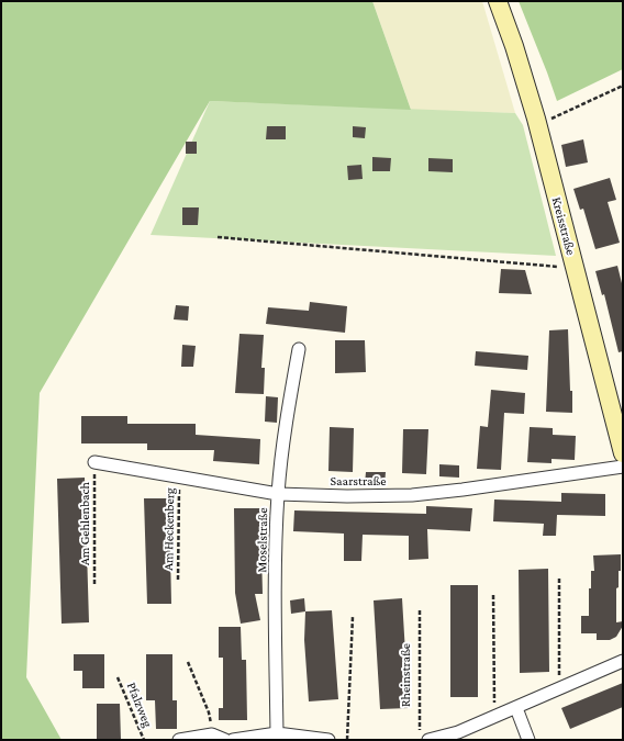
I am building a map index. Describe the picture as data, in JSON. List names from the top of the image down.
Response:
{
  "streets": {
    "street": ["Kreisstraße", "Saarstraße", "Moselstraße"],
    "path": [
      "Am Gehlenbach",
      "Am Heckenberg",
      "Rheinstraße",
      "Pfalzweg"
    ]
  },
  "crossings": [
    ["Saarstraße", "Am Gehlenbach"],
    ["Saarstraße", "Am Heckenberg"],
    ["Saarstraße", "Moselstraße"]
  ]
}
